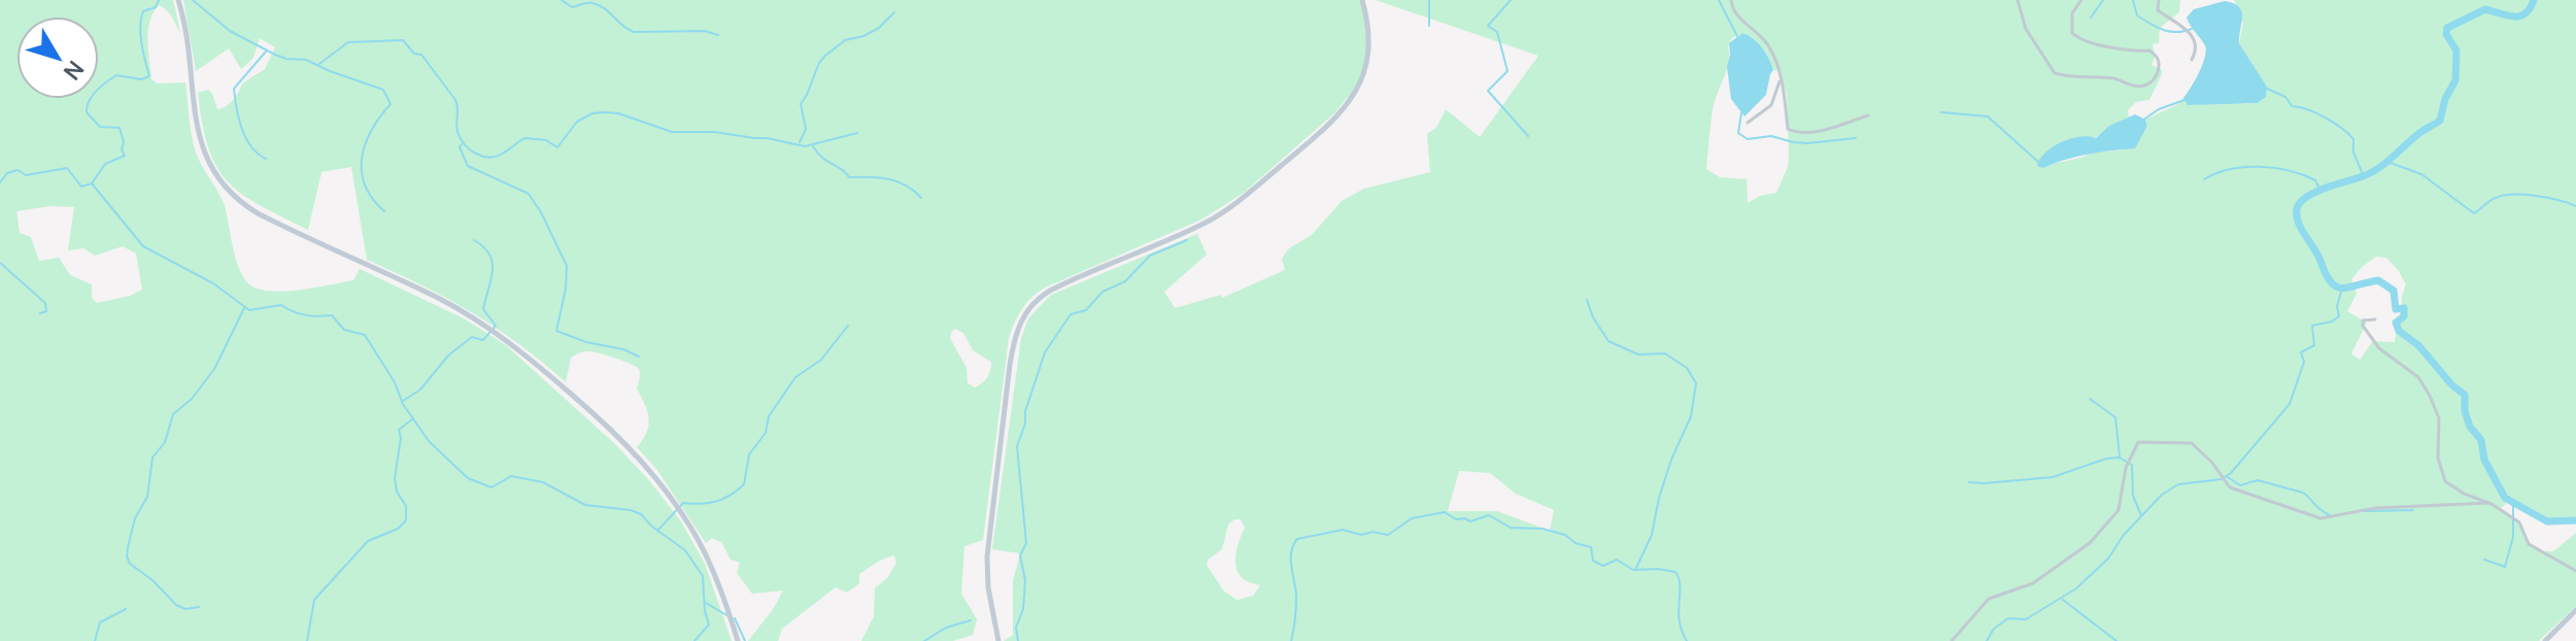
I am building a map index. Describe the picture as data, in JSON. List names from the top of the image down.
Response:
{
  "north": "bottom right"
}
